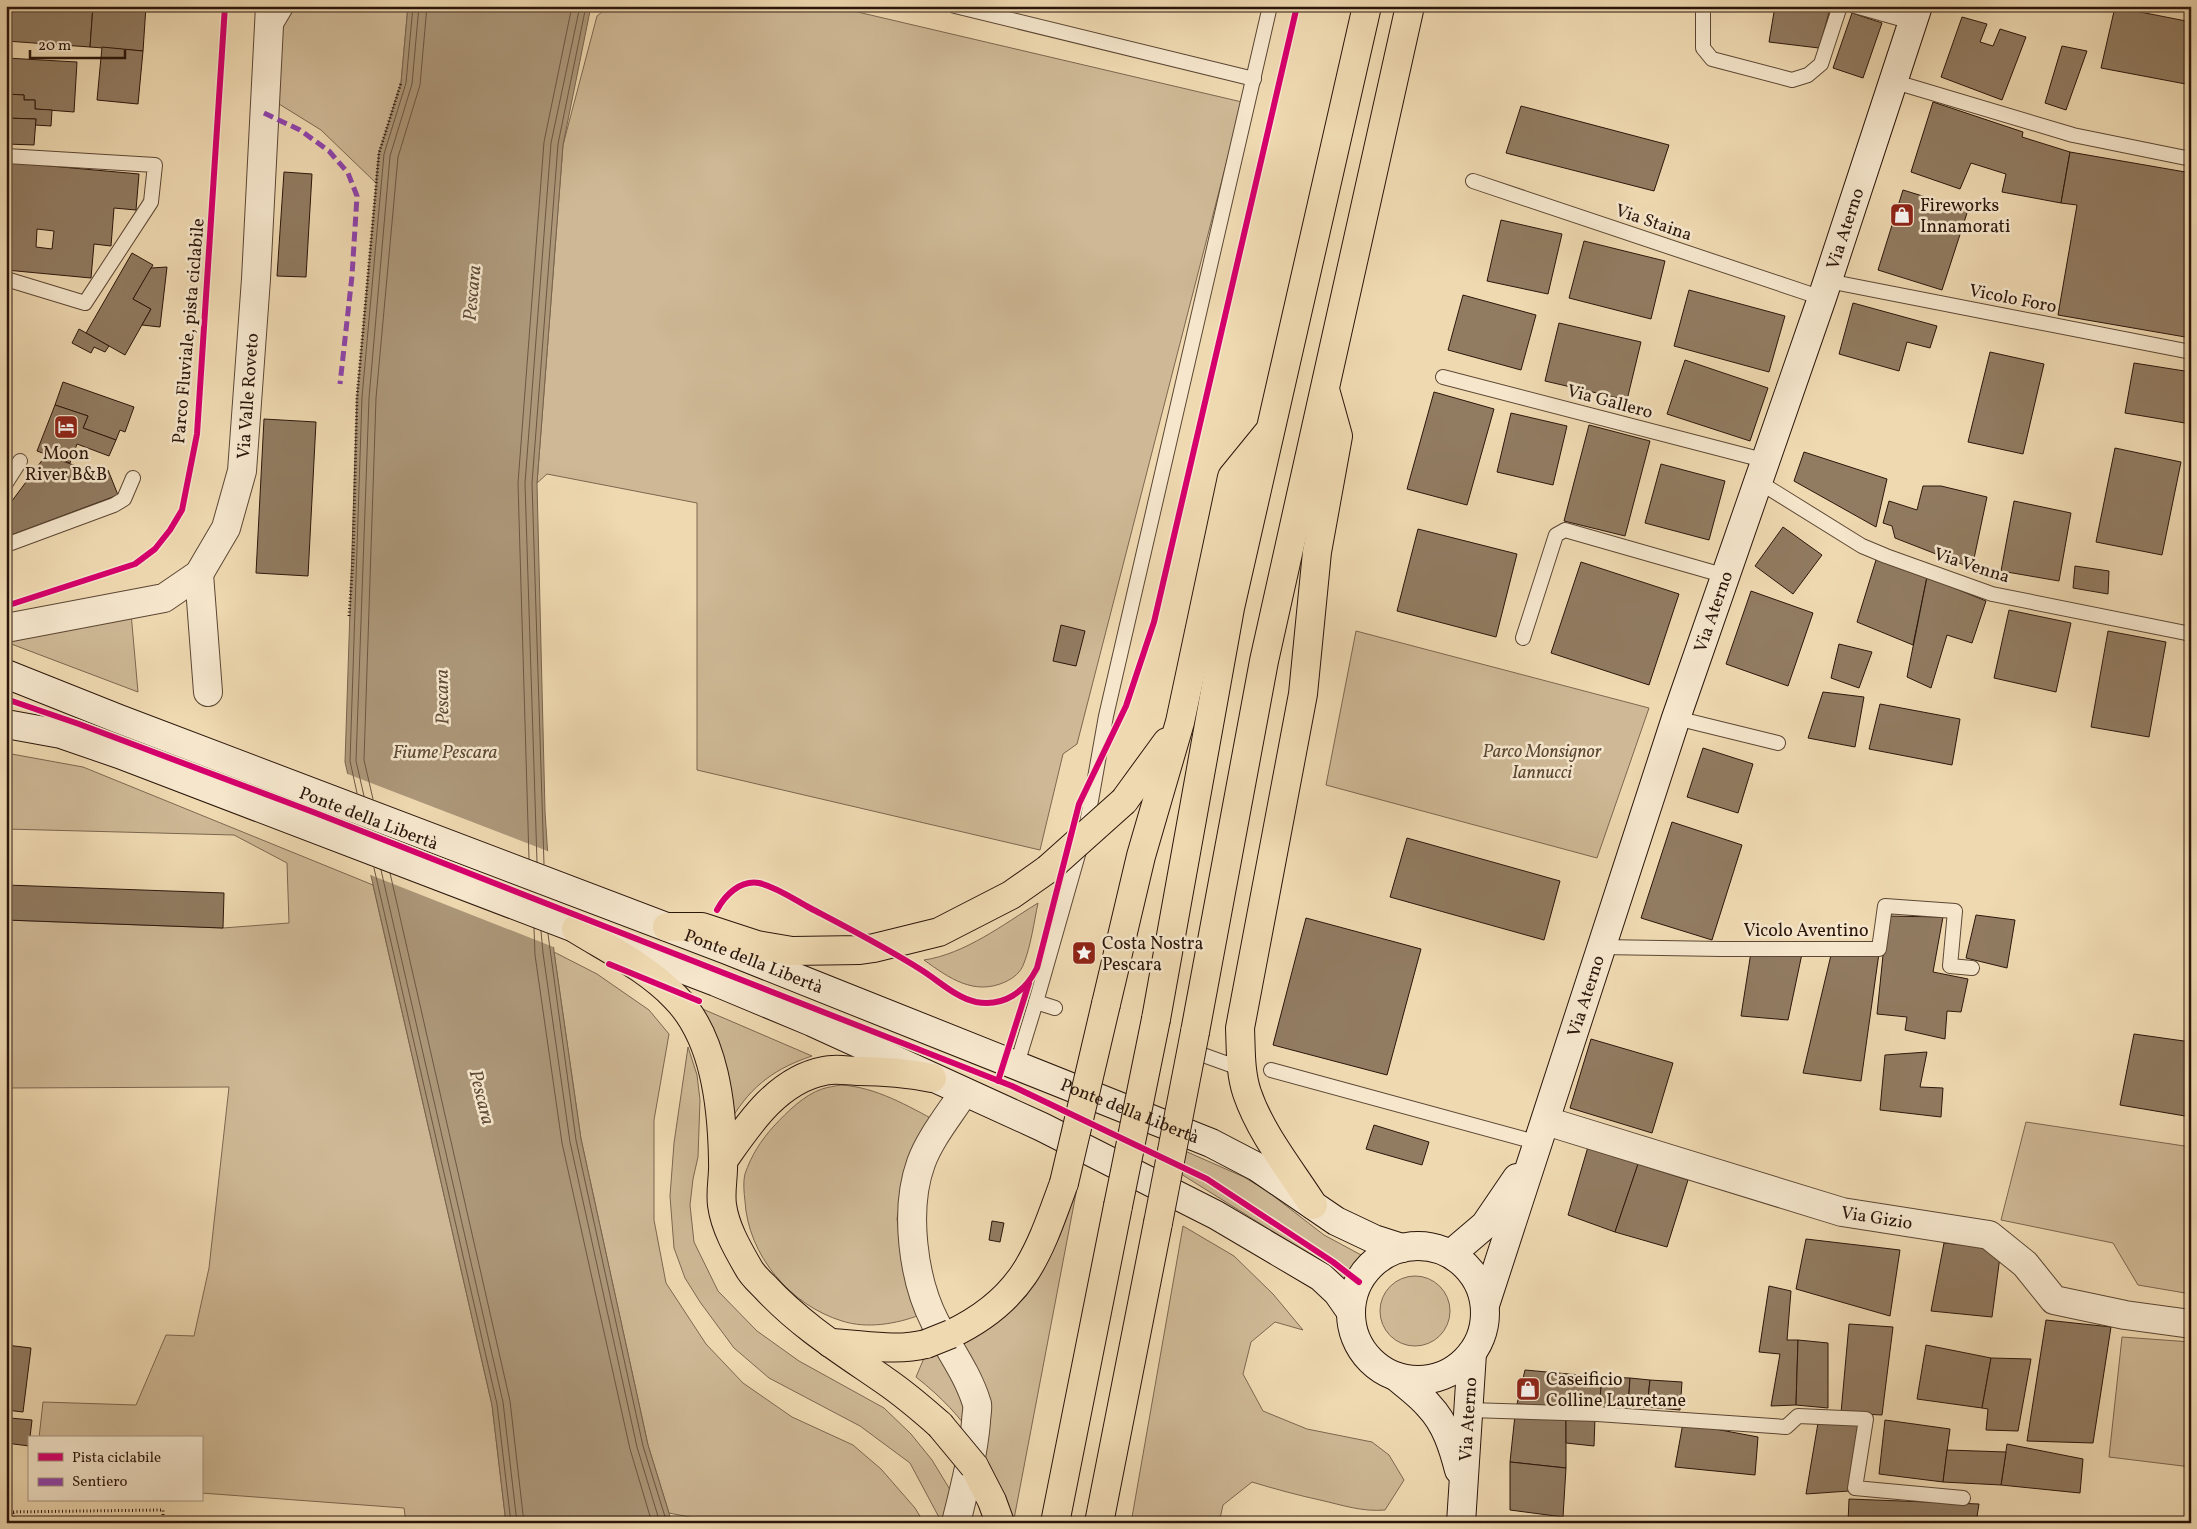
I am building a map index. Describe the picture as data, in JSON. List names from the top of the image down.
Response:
{
  "streets": {
    "main road": [
      "Via Aterno",
      "Via Valle Roveto",
      "Ponte della Libertà",
      "Via Gizio"
    ],
    "lane": [
      "Via Staina",
      "Vicolo Foro",
      "Via Gallero",
      "Via Venna",
      "Vicolo Aventino"
    ],
    "cycle path": ["Parco Fluviale, pista ciclabile"]
  },
  "crossings": [
    ["Via Staina", "Via Aterno"],
    ["Via Staina", "Vicolo Foro"],
    ["Via Aterno", "Vicolo Foro"],
    ["Via Aterno", "Via Gallero"],
    ["Via Aterno", "Via Venna"],
    ["Via Aterno", "Ponte della Libertà"],
    ["Via Aterno", "Vicolo Aventino"],
    ["Via Aterno", "Via Gizio"],
    ["Via Gallero", "Via Venna"]
  ],
  "water": ["Pescara", "Fiume Pescara"],
  "parks": ["Parco Monsignor Iannucci"],
  "places": {
    "shop": ["Fireworks Innamorati", "Caseificio Colline Lauretane"],
    "hotel": ["Moon River B&B"],
    "place": ["Costa Nostra Pescara"]
  },
  "legend": ["Pista ciclabile", "Sentiero"],
  "scale_bar": "20 m"
}
